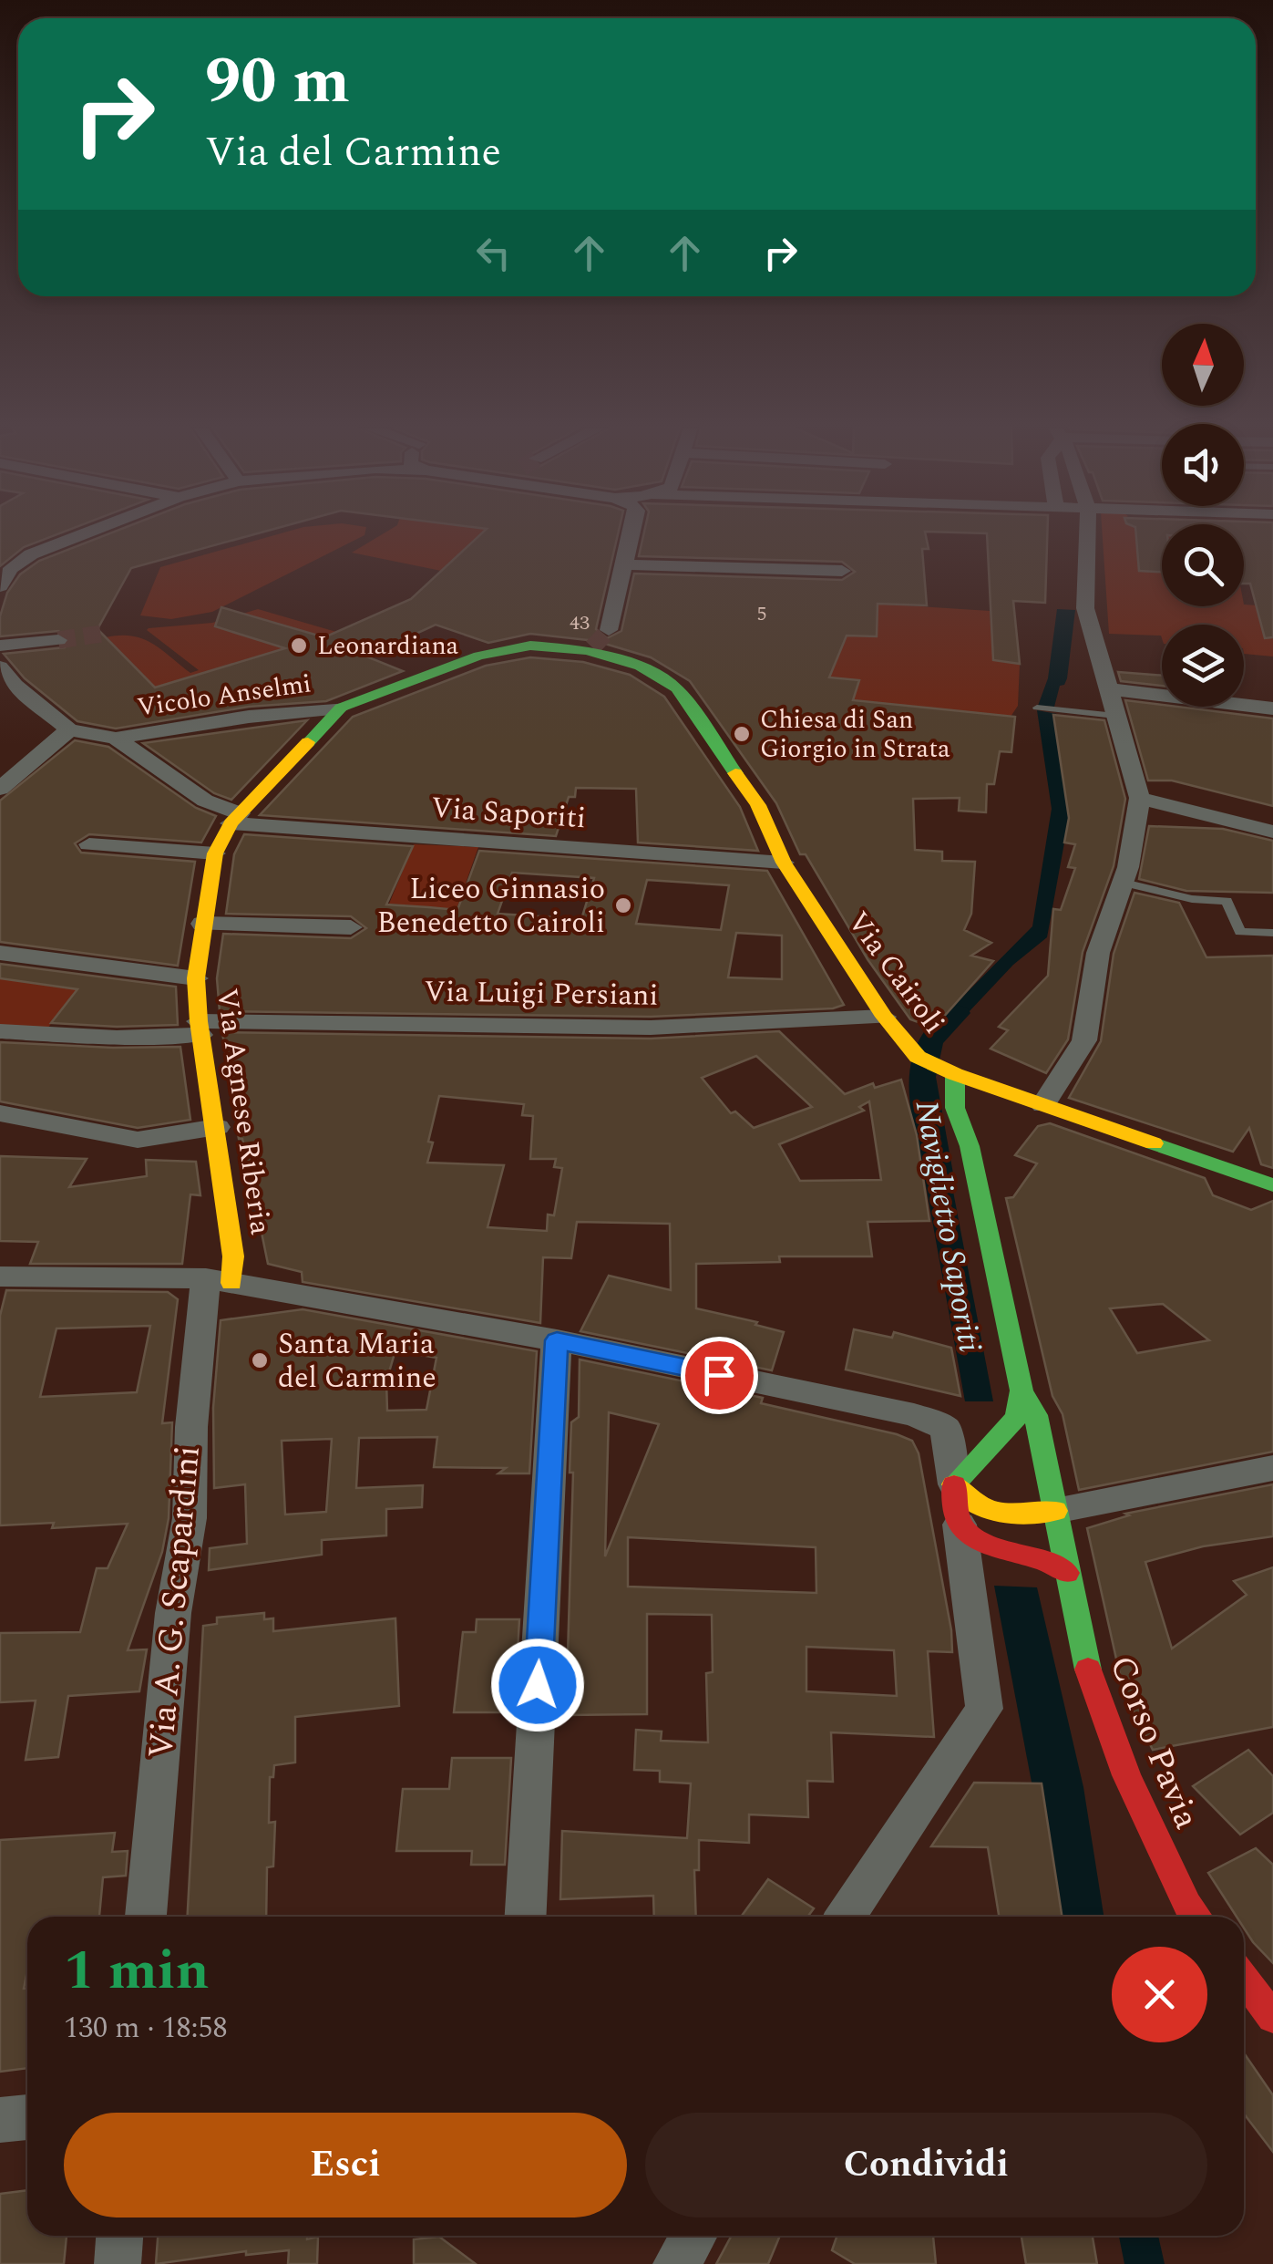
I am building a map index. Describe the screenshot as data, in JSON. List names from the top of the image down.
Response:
{
  "streets": {
    "street": [
      "Vicolo Anselmi",
      "Via Saporiti",
      "Via Cairoli",
      "Via Luigi Persiani",
      "Via Agnese Riberia",
      "Via A. G. Scapardini",
      "Corso Pavia"
    ]
  },
  "crossings": [
    ["Vicolo Anselmi", "Via Saporiti"],
    ["Vicolo Anselmi", "Via Agnese Riberia"],
    ["Via Saporiti", "Via Cairoli"],
    ["Via Saporiti", "Via Agnese Riberia"],
    ["Via Cairoli", "Via Luigi Persiani"],
    ["Via Cairoli", "Via Agnese Riberia"],
    ["Via Cairoli", "Corso Pavia"],
    ["Via Luigi Persiani", "Via Agnese Riberia"],
    ["Via Agnese Riberia", "Via A. G. Scapardini"]
  ],
  "water": ["Naviglietto Saporiti"],
  "places": [
    "Leonardiana",
    "Chiesa di San Giorgio in Strata",
    "Liceo Ginnasio Benedetto Cairoli",
    "Santa Maria del Carmine"
  ],
  "house_numbers": ["5", "43"],
  "north": "top",
  "page": {
    "turn": ["90 m", "Via del Carmine"],
    "heading": ["1 min", "130 m · 18:58"],
    "buttons": ["Esci", "Condividi"]
  }
}
